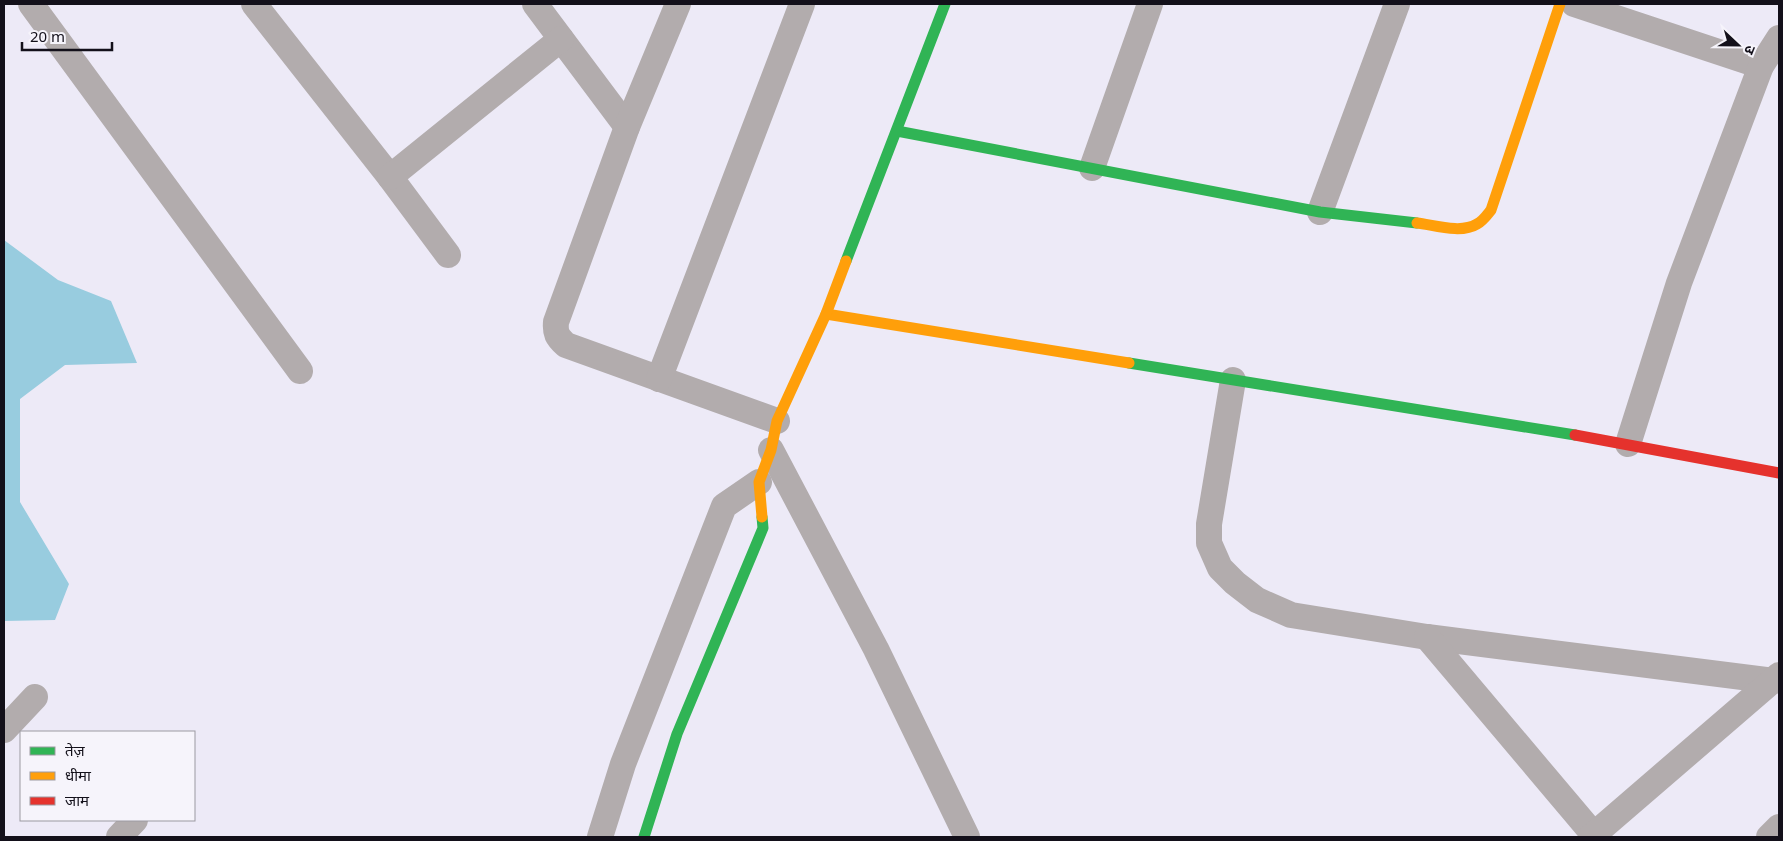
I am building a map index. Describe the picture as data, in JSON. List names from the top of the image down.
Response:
{
  "legend": ["तेज़", "धीमा", "जाम"],
  "scale_bar": "20 m",
  "north": "right"
}
